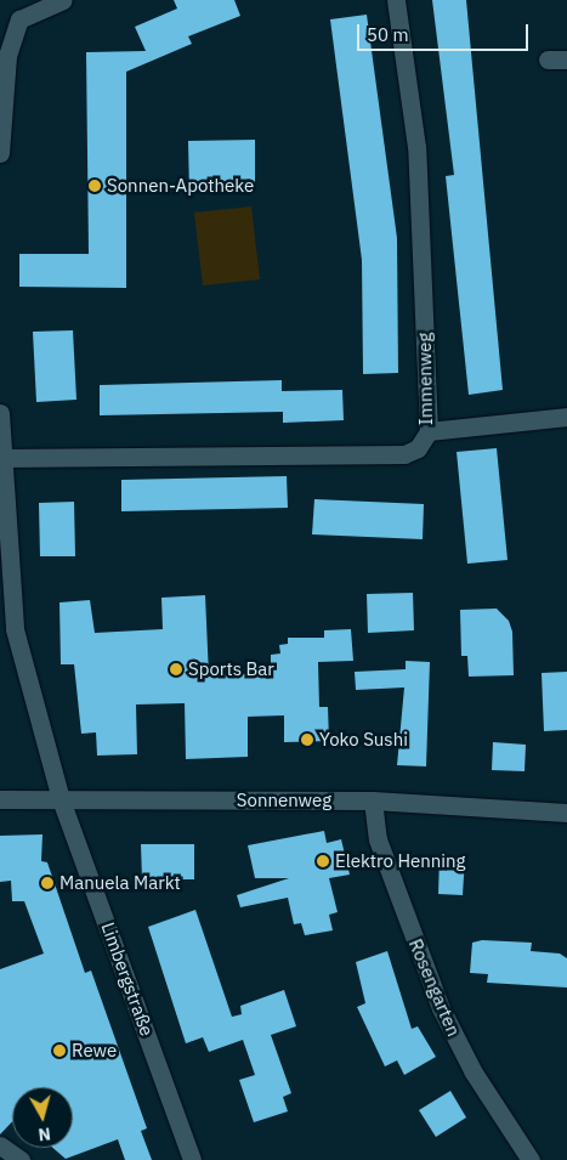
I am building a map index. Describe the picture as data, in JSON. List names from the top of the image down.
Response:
{
  "streets": {
    "street": [
      "Immenweg",
      "Sonnenweg",
      "Limbergstraße",
      "Rosengarten"
    ]
  },
  "crossings": [
    ["Immenweg", "Limbergstraße"],
    ["Sonnenweg", "Limbergstraße"],
    ["Sonnenweg", "Rosengarten"]
  ],
  "places": [
    "Sonnen-Apotheke",
    "Sports Bar",
    "Yoko Sushi",
    "Elektro Henning",
    "Manuela Markt",
    "Rewe"
  ],
  "scale_bar": "50 m",
  "north": "bottom"
}
